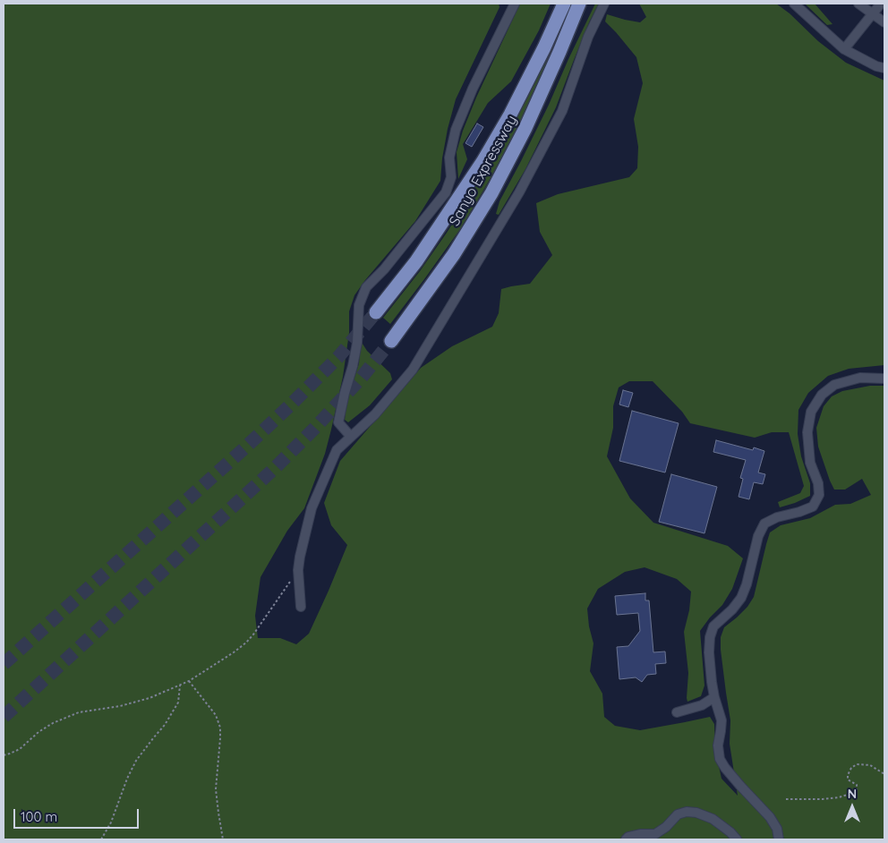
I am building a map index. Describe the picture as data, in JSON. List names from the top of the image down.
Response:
{
  "streets": {
    "highway": ["Sanyo Expressway"]
  },
  "scale_bar": "100 m",
  "north": "top"
}
